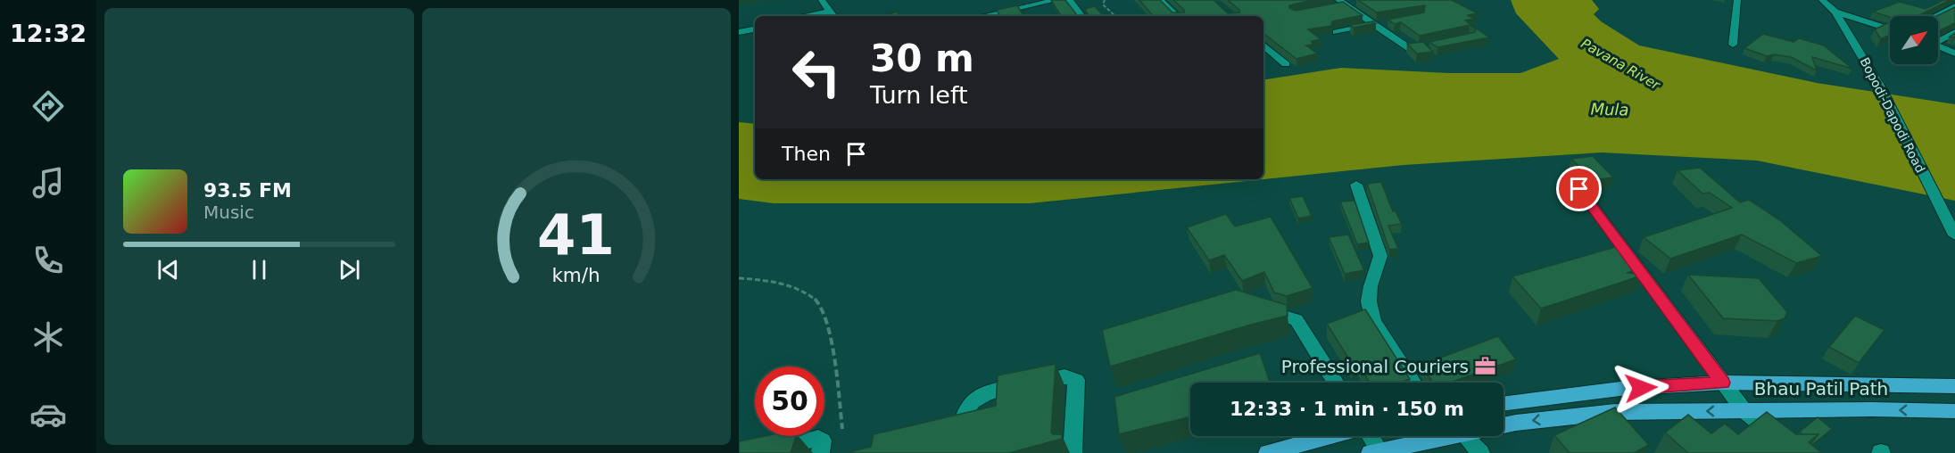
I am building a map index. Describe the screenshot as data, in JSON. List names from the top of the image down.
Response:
{
  "streets": {
    "main road": ["Bhau Patil Path"],
    "street": ["Bopodi-Dapodi Road"]
  },
  "water": ["Pavana River", "Mula"],
  "places": {
    "office": ["Professional Couriers"]
  },
  "north": "top right",
  "page": {
    "tabs": "12:32",
    "turn": ["30 m", "Turn left"],
    "then": "Then",
    "song": ["93.5 FM", "Music"],
    "limit": "50",
    "trip": "12:33 · 1 min · 150 m",
    "gauge": ["41", "km/h"]
  }
}
